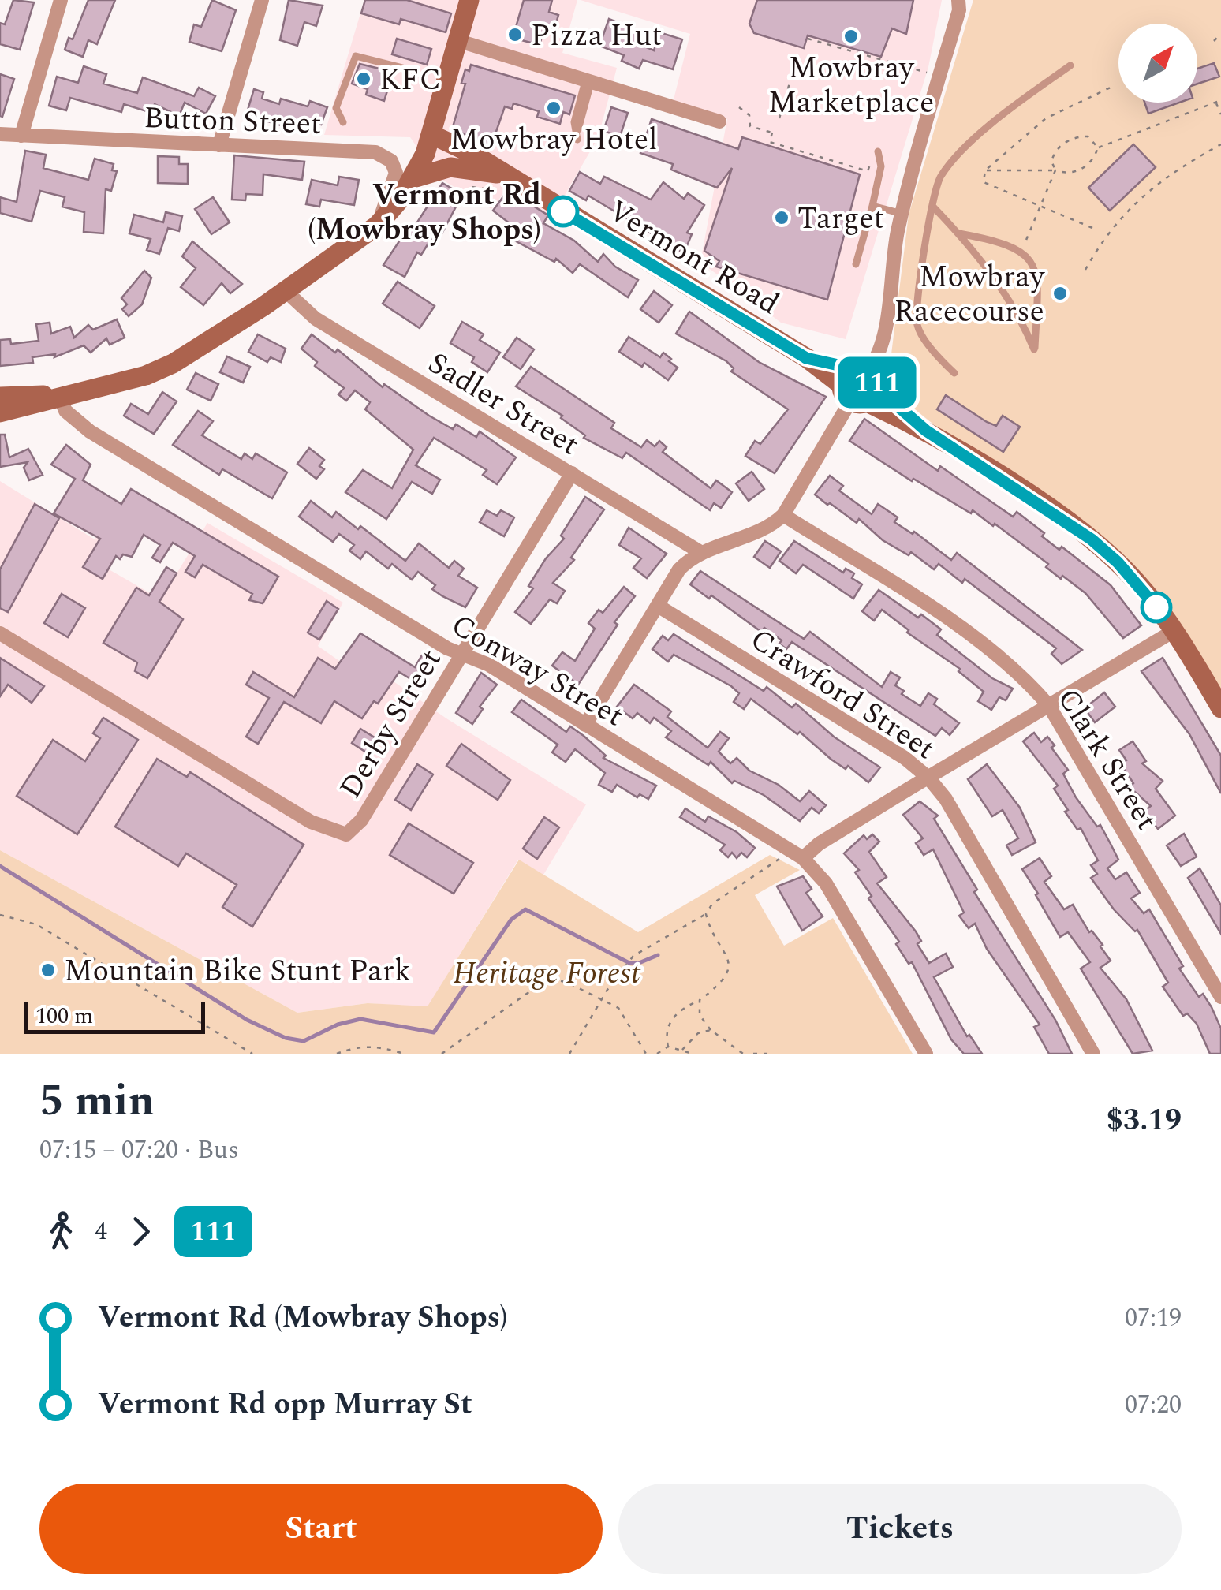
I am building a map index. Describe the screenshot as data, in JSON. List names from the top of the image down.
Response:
{
  "streets": {
    "street": [
      "Button Street",
      "Vermont Road",
      "Sadler Street",
      "Conway Street",
      "Crawford Street",
      "Derby Street",
      "Clark Street"
    ]
  },
  "crossings": [
    ["Sadler Street", "Derby Street"],
    ["Conway Street", "Derby Street"]
  ],
  "parks": ["Heritage Forest"],
  "places": [
    "Pizza Hut",
    "Mowbray Marketplace",
    "KFC",
    "Mowbray Hotel",
    "Vermont Rd (Mowbray Shops)",
    "Target",
    "Mowbray Racecourse",
    "Mountain Bike Stunt Park"
  ],
  "lines": ["bus line 111"],
  "scale_bar": "100 m",
  "north": "top right",
  "page": {
    "on_map": "111",
    "scale": "100 m",
    "heading": ["5 min", "07:15 – 07:20 · Bus", "$3.19"],
    "legs": ["4", "111"],
    "list": [
      {
        "name": "Vermont Rd (Mowbray Shops)",
        "value": "07:19"
      },
      {
        "name": "Vermont Rd opp Murray St",
        "value": "07:20"
      }
    ],
    "buttons": ["Start", "Tickets"]
  }
}
